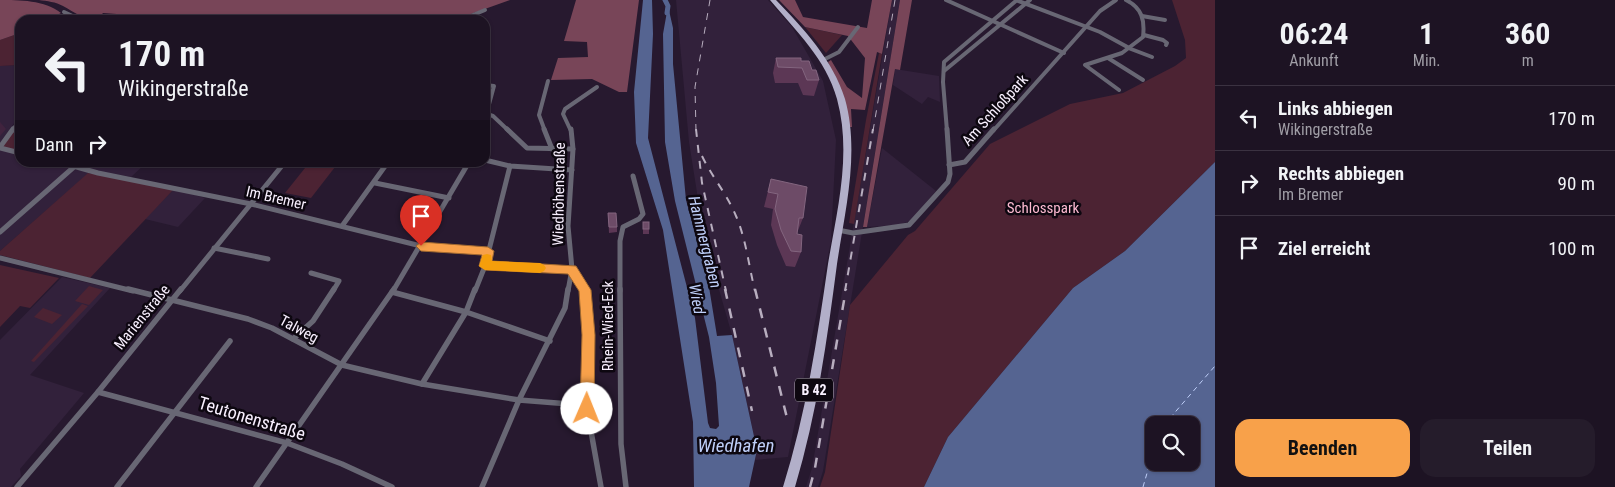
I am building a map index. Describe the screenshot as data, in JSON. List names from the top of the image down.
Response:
{
  "streets": {
    "main road": ["B 42"],
    "street": [
      "Am Schloßpark",
      "Wiedhöhenstraße",
      "Im Bremer",
      "Marienstraße",
      "Rhein-Wied-Eck",
      "Talweg",
      "Teutonenstraße"
    ]
  },
  "crossings": [
    ["Wiedhöhenstraße", "Talweg"],
    ["Im Bremer", "Marienstraße"],
    ["Marienstraße", "Talweg"],
    ["Marienstraße", "Teutonenstraße"]
  ],
  "water": ["Hammergraben", "Wied", "Wiedhafen"],
  "parks": ["Schlosspark"],
  "page": {
    "eta": [
      "06:24",
      "Ankunft",
      "1",
      "Min.",
      "360",
      "m"
    ],
    "turn": ["170 m", "Wikingerstraße"],
    "list": [
      {
        "name": "Links abbiegen",
        "note": "Wikingerstraße",
        "value": "170 m"
      },
      {
        "name": "Rechts abbiegen",
        "note": "Im Bremer",
        "value": "90 m"
      },
      {
        "name": "Ziel erreicht",
        "value": "100 m"
      }
    ],
    "then": "Dann",
    "buttons": ["Beenden", "Teilen"]
  }
}
